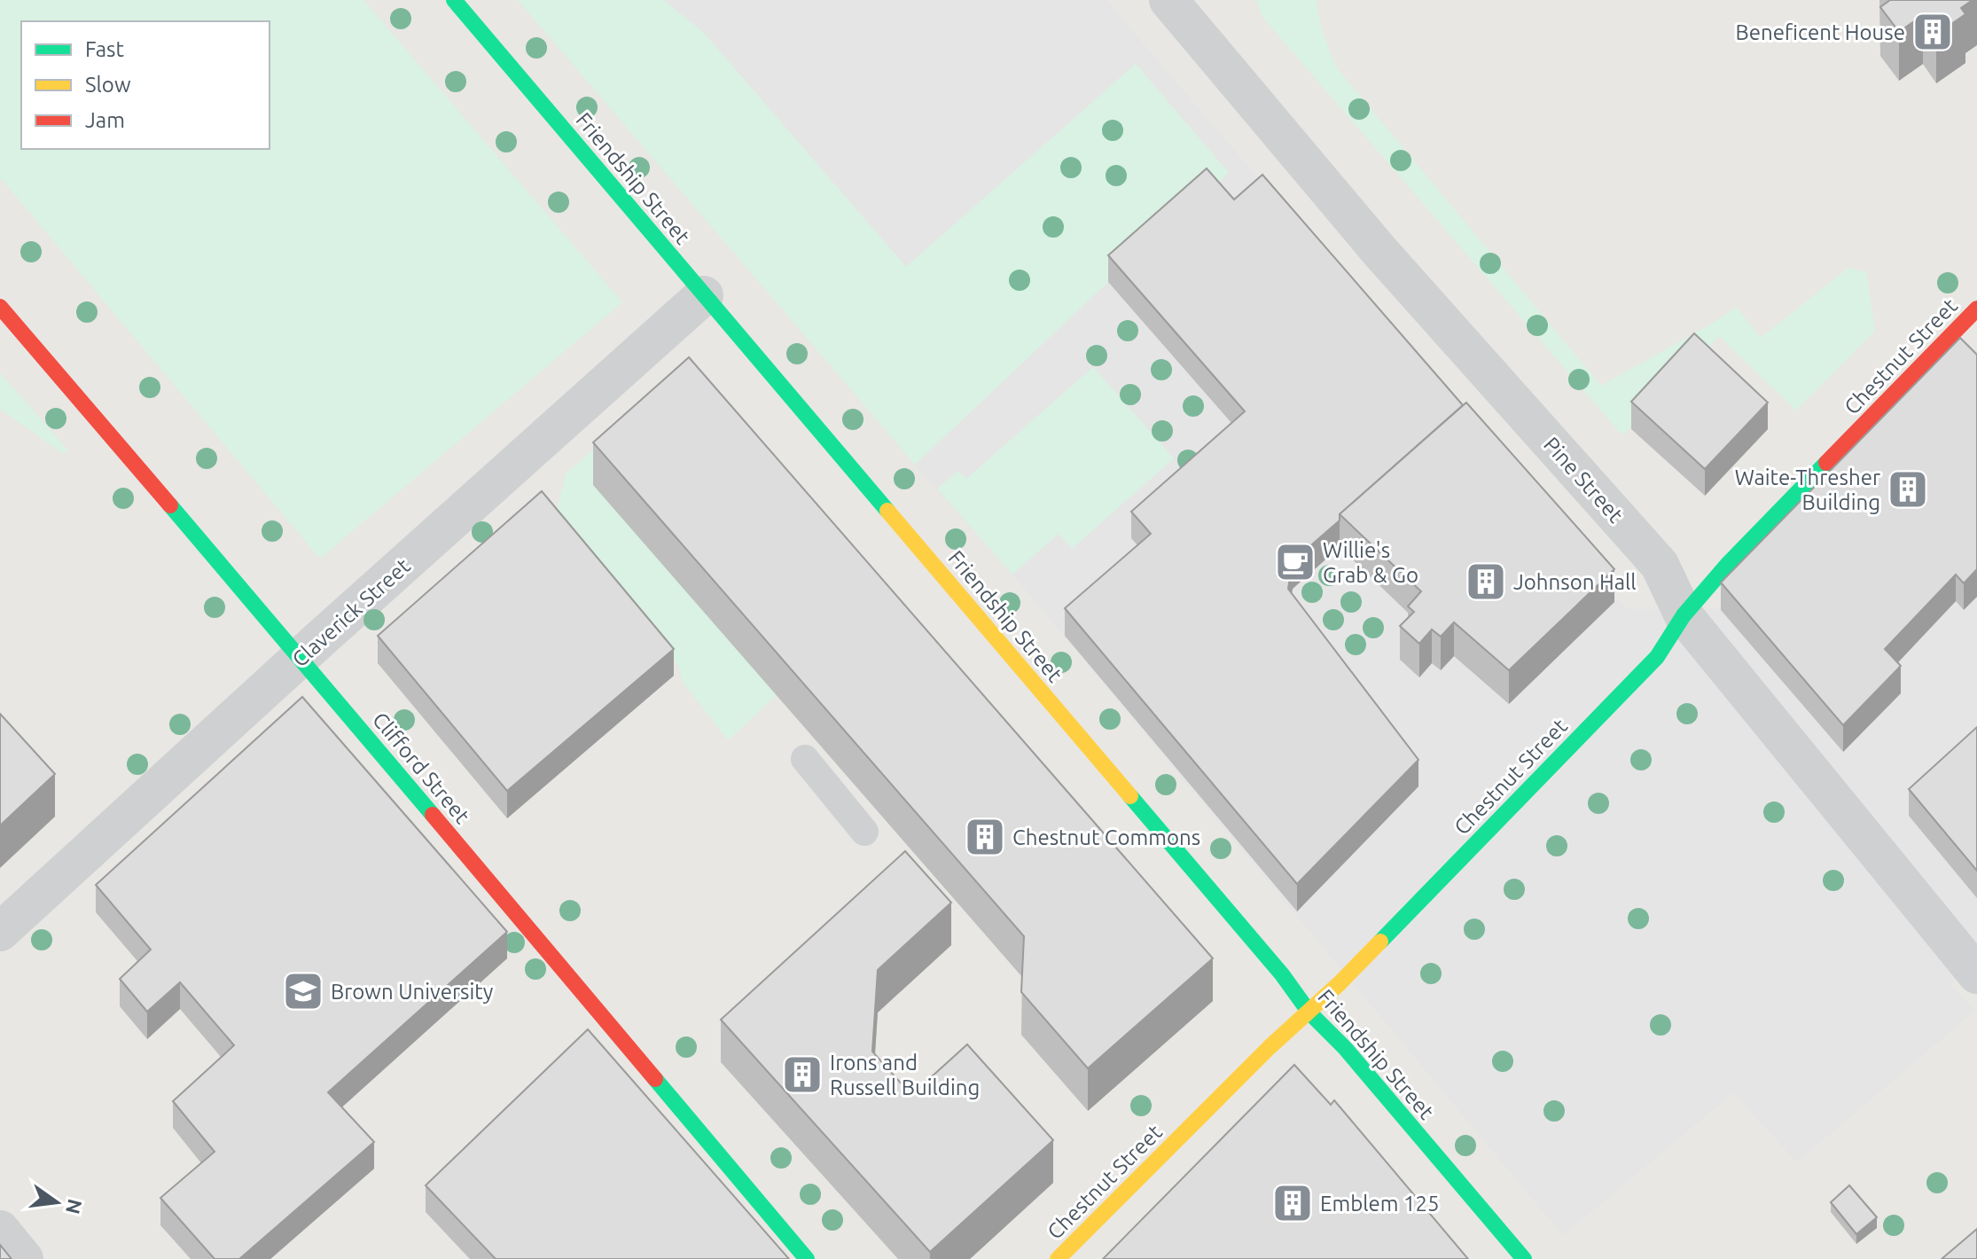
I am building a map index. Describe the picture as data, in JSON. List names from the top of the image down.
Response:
{
  "streets": {
    "street": [
      "Friendship Street",
      "Chestnut Street",
      "Pine Street",
      "Claverick Street",
      "Clifford Street"
    ]
  },
  "crossings": [
    ["Friendship Street", "Chestnut Street"],
    ["Friendship Street", "Claverick Street"],
    ["Chestnut Street", "Pine Street"],
    ["Claverick Street", "Clifford Street"]
  ],
  "places": {
    "building": [
      "Beneficent House",
      "Waite-Thresher Building",
      "Johnson Hall",
      "Chestnut Commons",
      "Irons and Russell Building",
      "Emblem 125"
    ],
    "cafe": ["Willie's Grab & Go"],
    "school or university": ["Brown University"]
  },
  "legend": ["Fast", "Slow", "Jam"],
  "north": "right"
}
